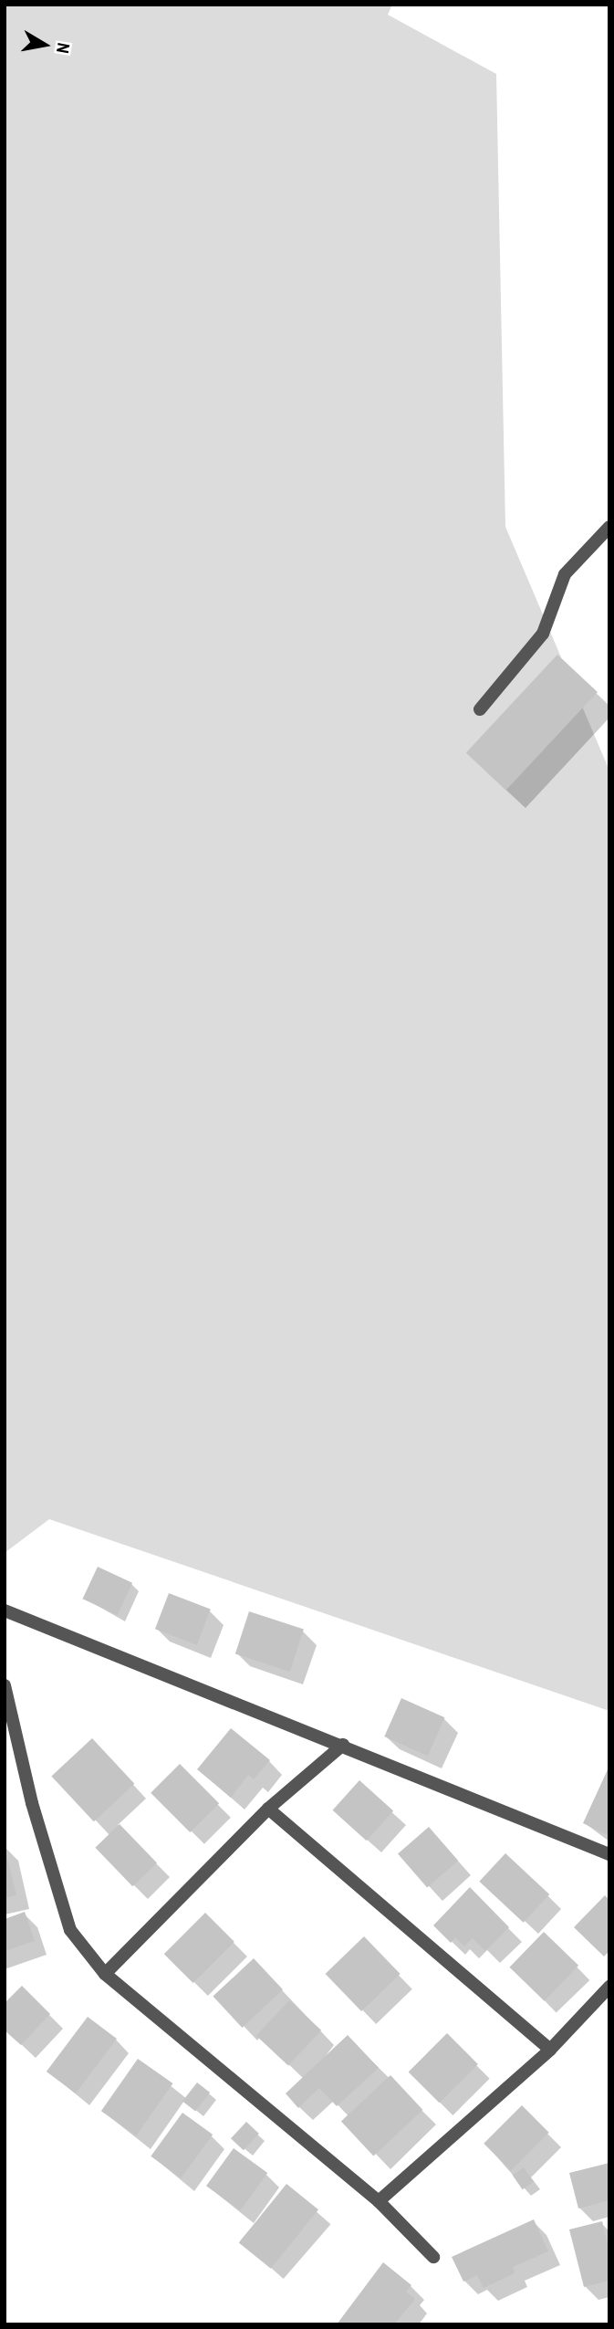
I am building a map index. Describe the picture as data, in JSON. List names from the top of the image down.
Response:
{
  "north": "right"
}
